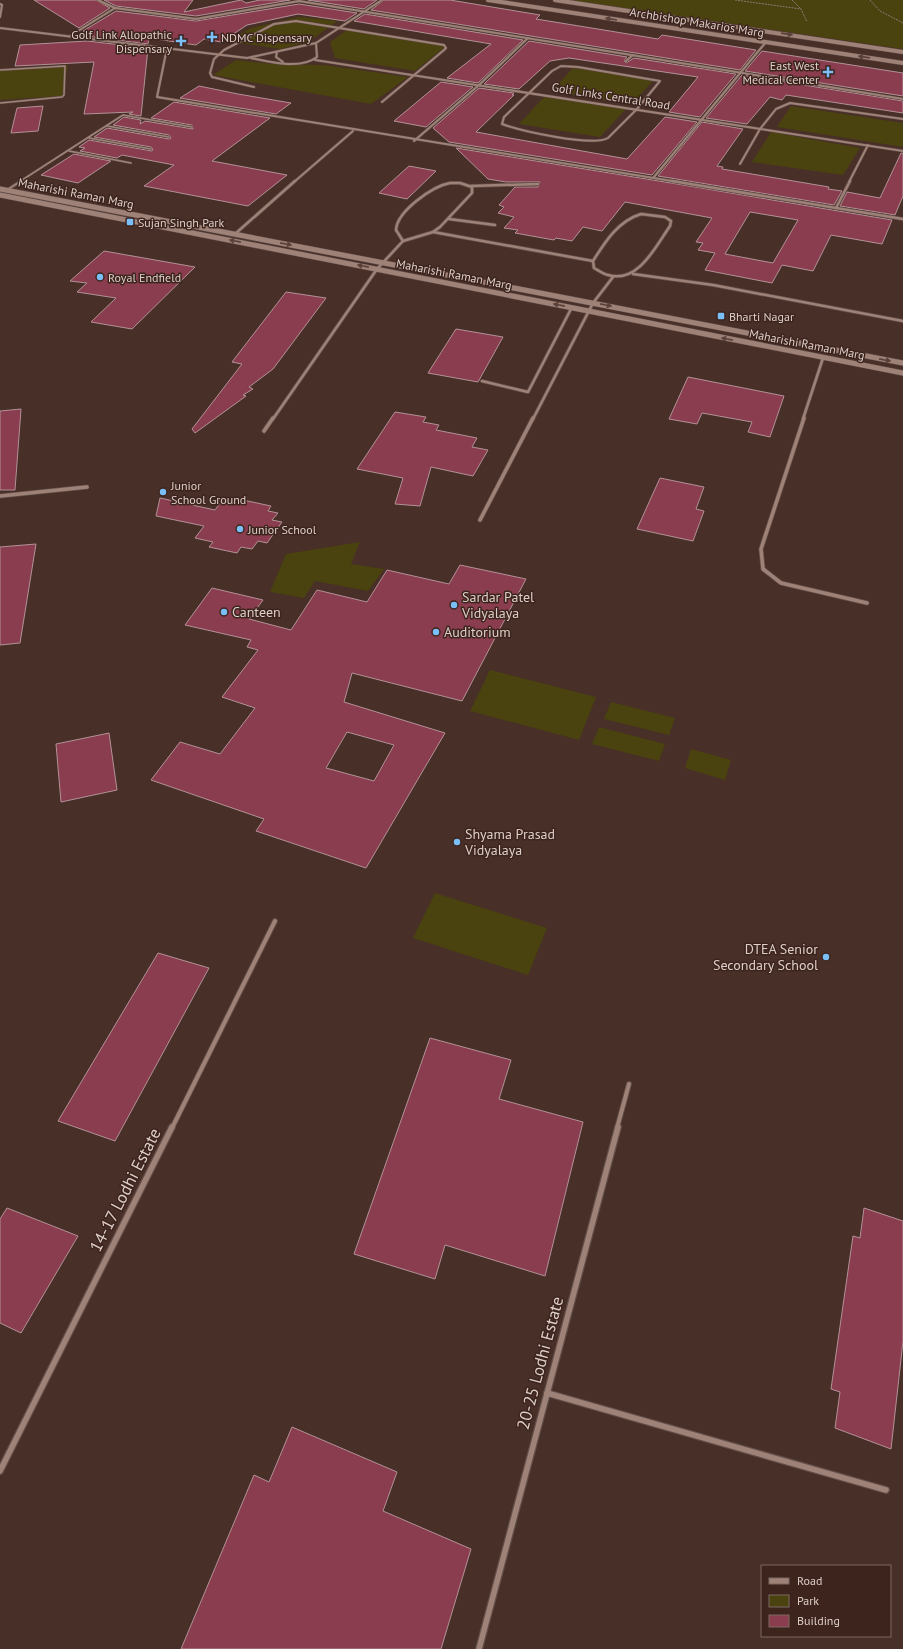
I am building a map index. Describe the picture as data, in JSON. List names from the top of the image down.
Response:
{
  "streets": {
    "main road": ["Archbishop Makarios Marg", "Maharishi Raman Marg"],
    "street": ["Golf Links Central Road", "14-17 Lodhi Estate", "20-25 Lodhi Estate"]
  },
  "places": {
    "health": ["NDMC Dispensary", "Golf Link Allopathic Dispensary", "East West Medical Center"],
    "transit": ["Sujan Singh Park", "Bharti Nagar"],
    "other": [
      "Royal Endfield",
      "Junior School Ground",
      "Junior School",
      "Sardar Patel Vidyalaya",
      "Canteen",
      "Auditorium",
      "Shyama Prasad Vidyalaya",
      "DTEA Senior Secondary School"
    ]
  },
  "legend": ["Road", "Park", "Building"]
}
